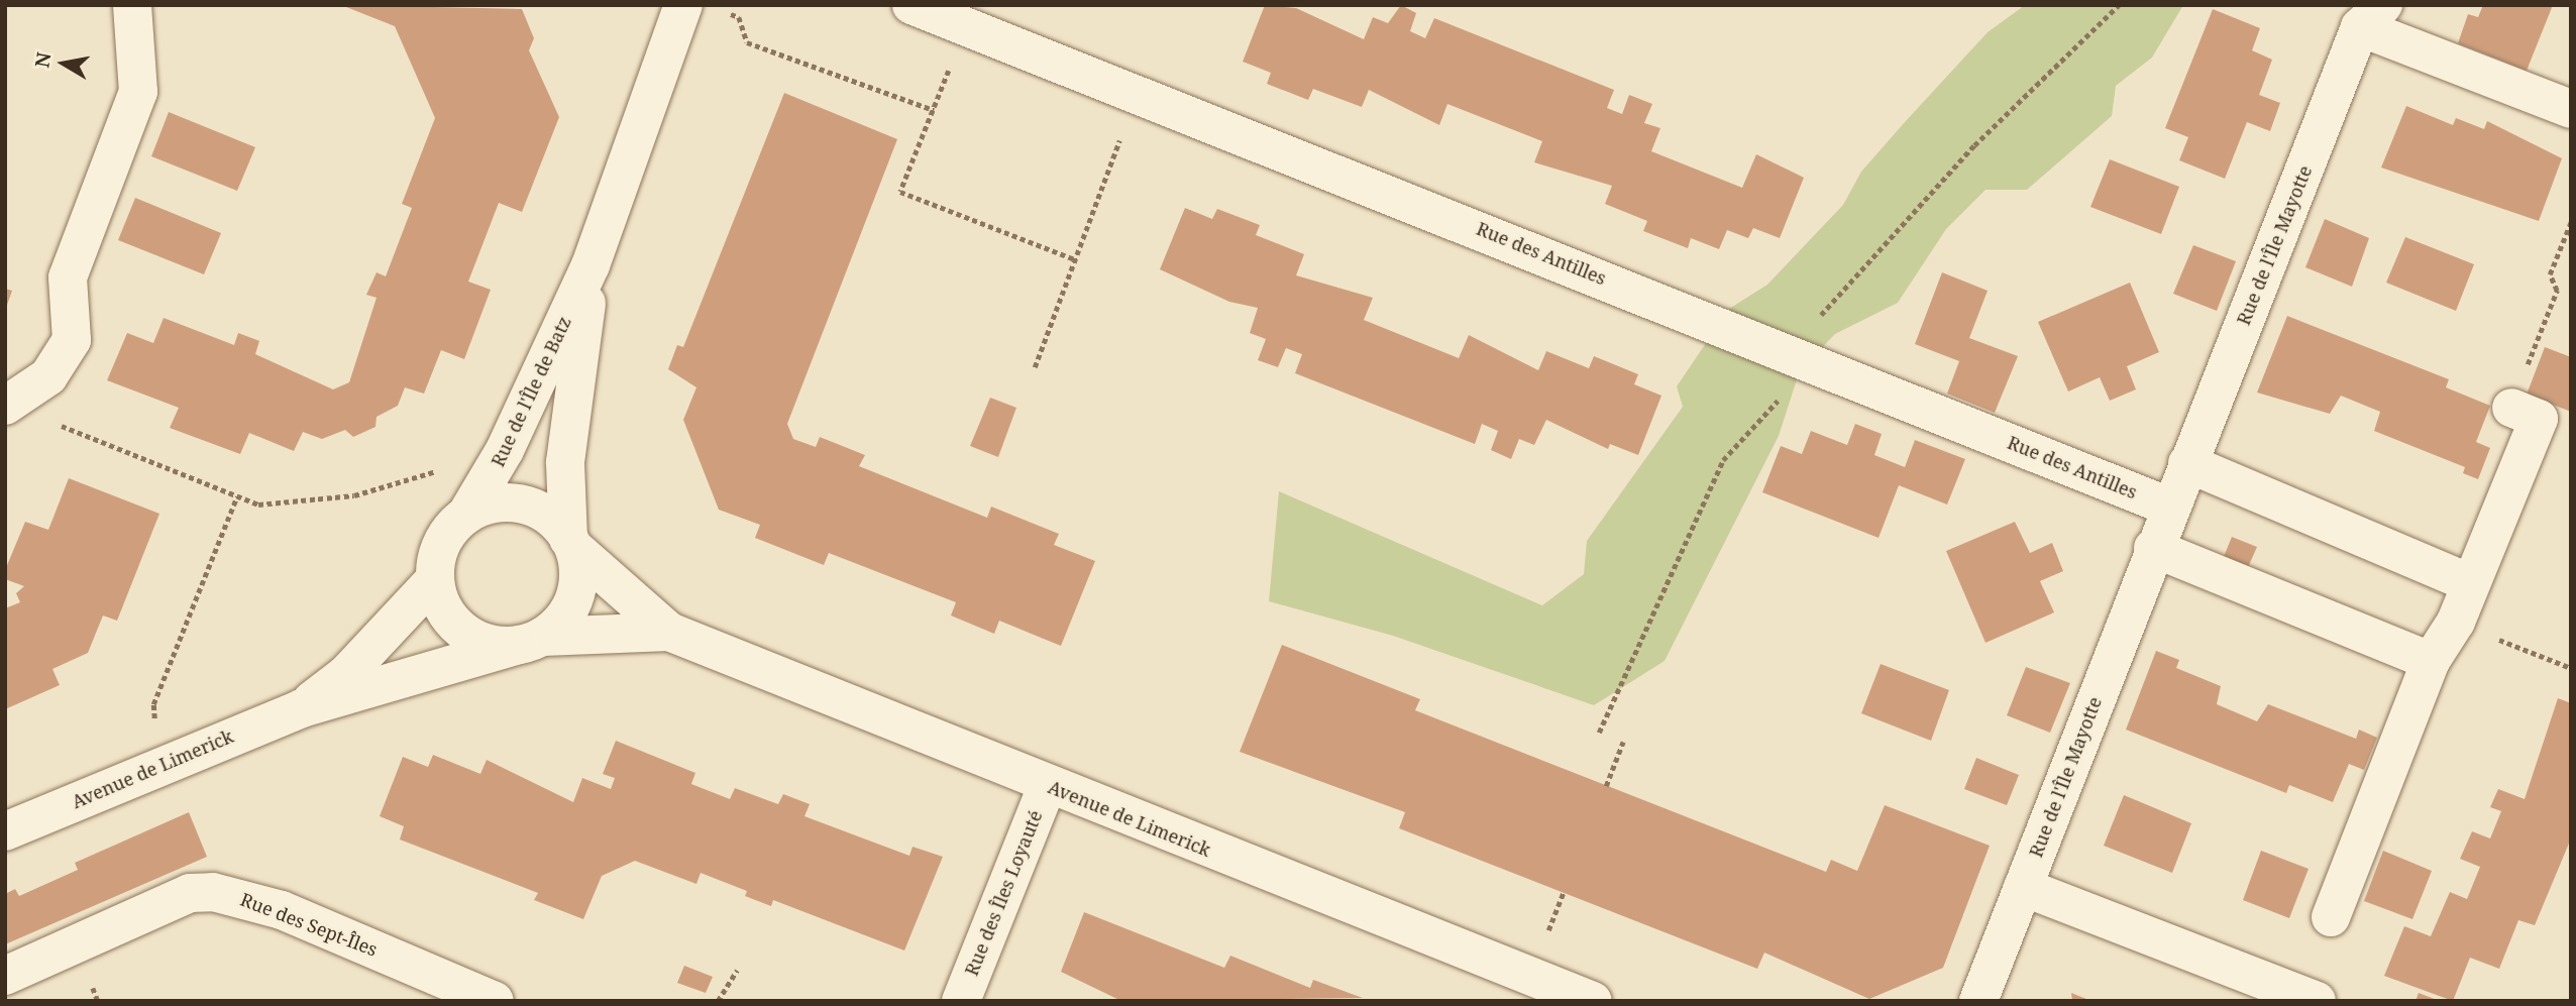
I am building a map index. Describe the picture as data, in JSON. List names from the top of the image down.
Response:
{
  "streets": {
    "street": [
      "Rue de l'Île Mayotte",
      "Rue des Antilles",
      "Rue de l'Île de Batz",
      "Avenue de Limerick",
      "Rue des Îles Loyauté",
      "Rue des Sept-Îles"
    ]
  },
  "crossings": [
    ["Rue de l'Île Mayotte", "Rue des Antilles"],
    ["Rue de l'Île de Batz", "Avenue de Limerick"],
    ["Avenue de Limerick", "Rue des Îles Loyauté"]
  ],
  "north": "left"
}
